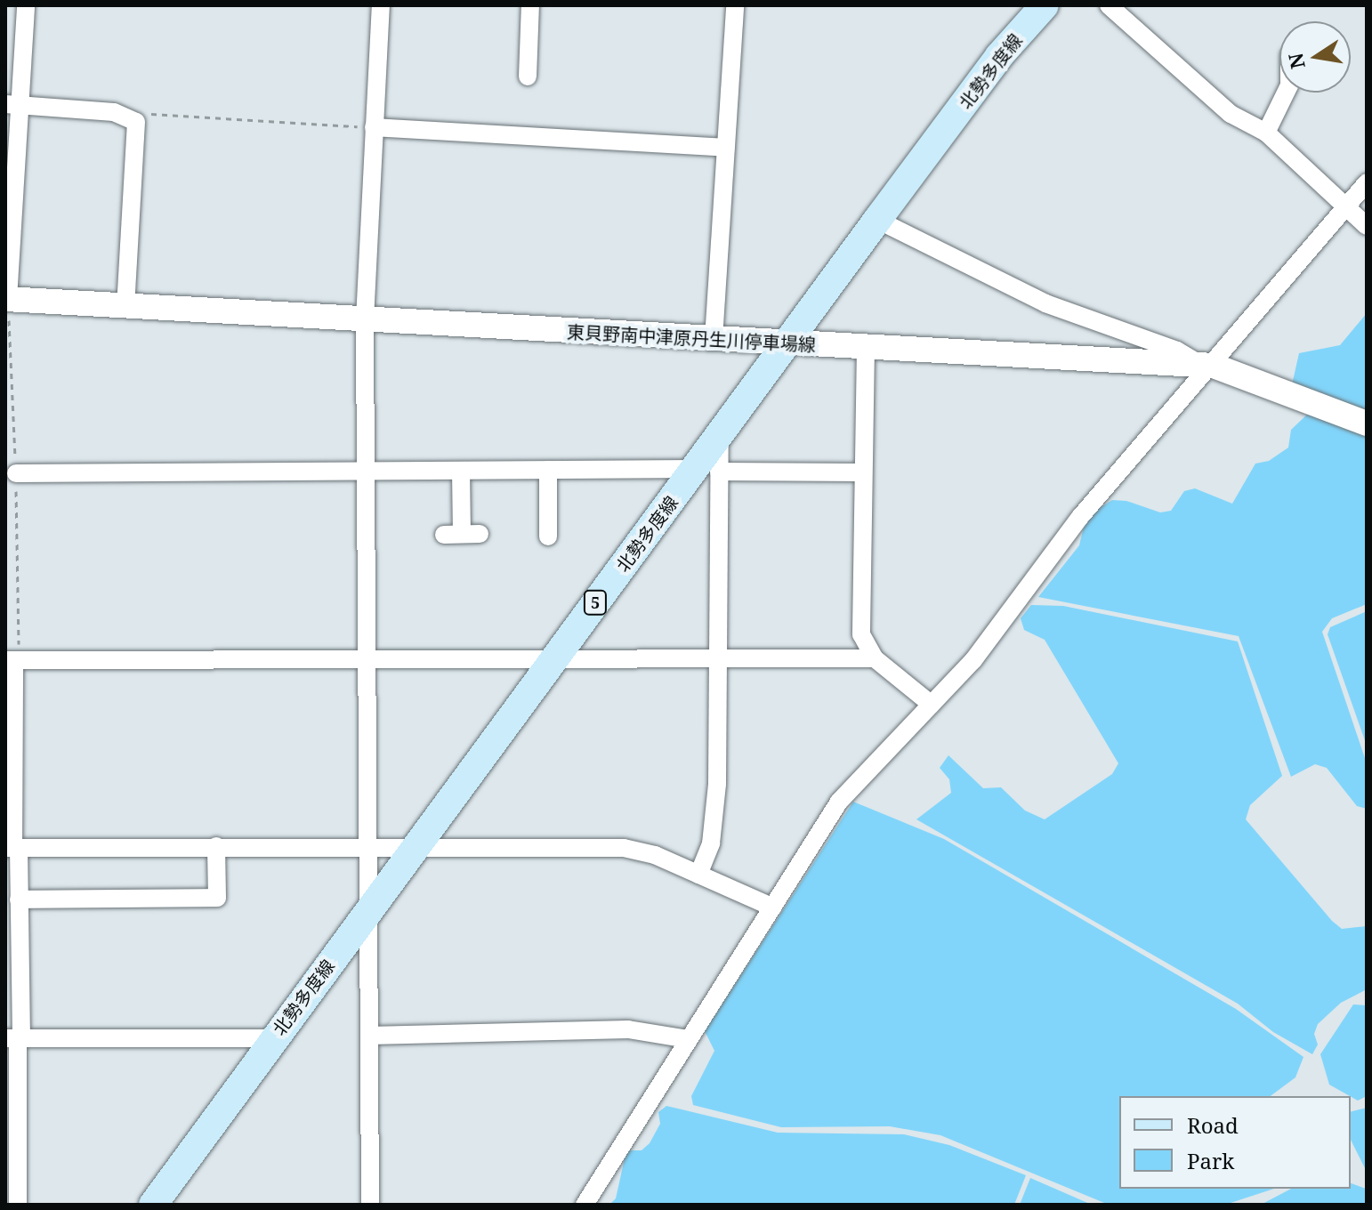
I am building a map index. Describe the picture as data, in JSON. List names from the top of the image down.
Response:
{
  "streets": {
    "main road": ["北勢多度線", "東貝野南中津原丹生川停車場線", "5"]
  },
  "crossings": [
    ["北勢多度線", "東貝野南中津原丹生川停車場線"]
  ],
  "legend": ["Road", "Park"],
  "north": "left"
}
